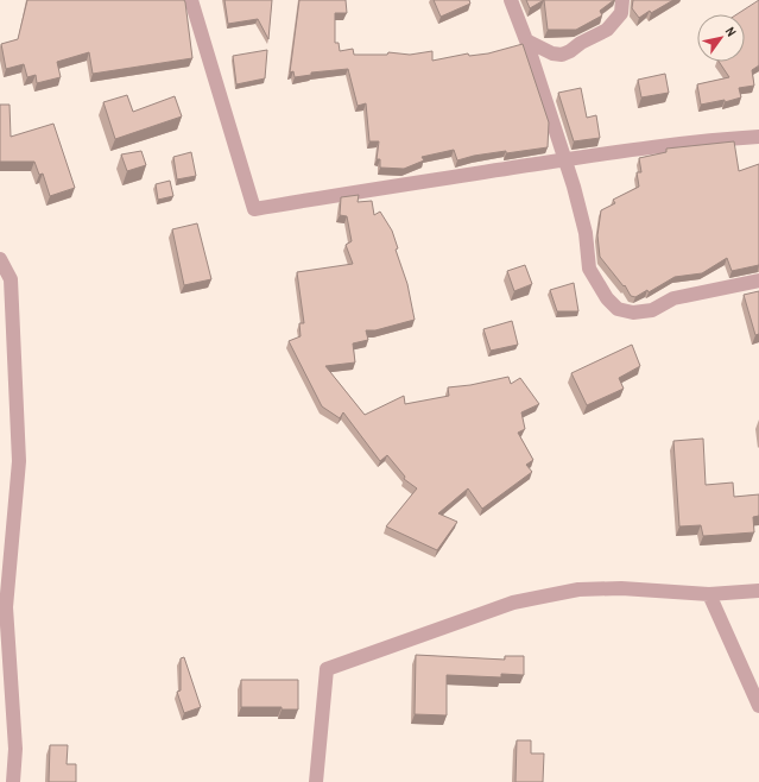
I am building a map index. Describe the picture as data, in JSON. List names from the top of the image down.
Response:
{
  "north": "top right"
}
